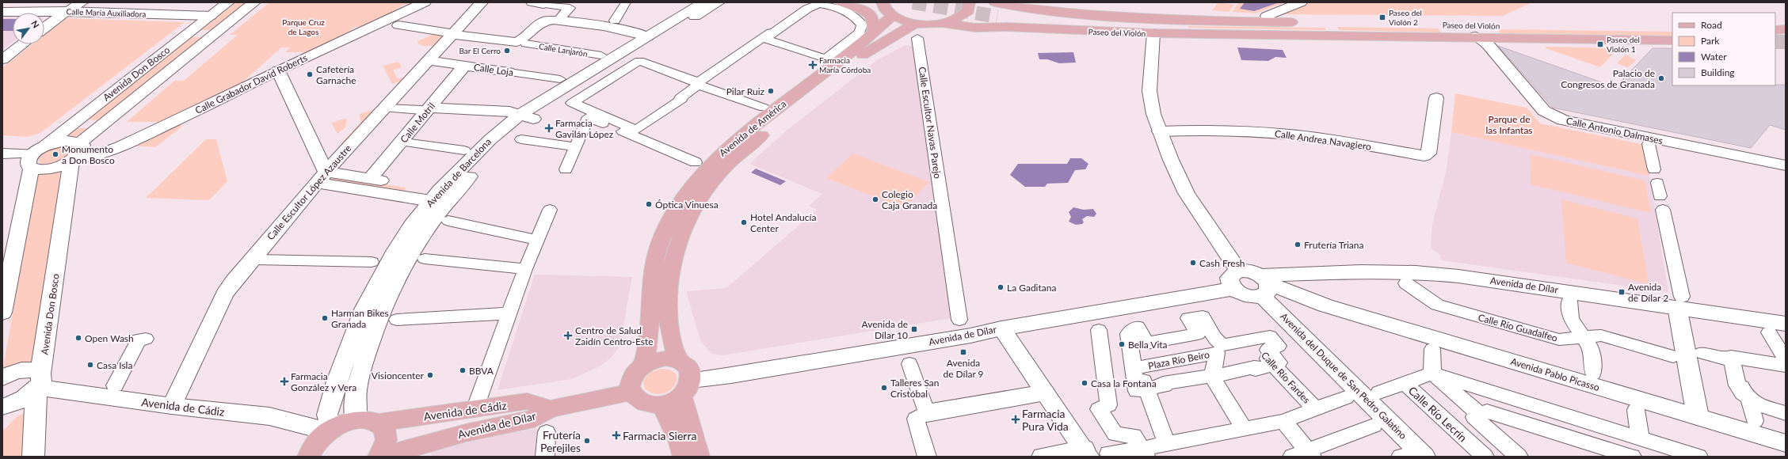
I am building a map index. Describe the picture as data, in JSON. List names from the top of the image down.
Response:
{
  "streets": {
    "main road": [
      "Calle María Auxiliadora",
      "Paseo del Violón",
      "Calle Lanjarón",
      "Calle Loja",
      "Avenida Don Bosco",
      "Calle Grabador David Roberts",
      "Calle Motril",
      "Avenida de América",
      "Calle Antonio Dalmases",
      "Calle Andrea Navagiero",
      "Avenida de Barcelona",
      "Calle Escultor López Azaustre",
      "Avenida de Dílar",
      "Avenida Pablo Picasso",
      "Avenida del Duque de San Pedro Galatino",
      "Avenida de Cádiz"
    ],
    "street": [
      "Calle Escultor Navas Parejo",
      "Calle Río Guadalfeo",
      "Plaza Río Beiro",
      "Calle Río Fardes",
      "Calle Río Lecrín"
    ]
  },
  "crossings": [
    ["Calle María Auxiliadora", "Avenida Don Bosco"],
    ["Paseo del Violón", "Calle Antonio Dalmases"],
    ["Calle Lanjarón", "Calle Escultor López Azaustre"],
    ["Calle Loja", "Calle Motril"],
    ["Calle Loja", "Calle Escultor López Azaustre"],
    ["Avenida Don Bosco", "Calle Grabador David Roberts"],
    ["Avenida Don Bosco", "Avenida de Cádiz"],
    ["Avenida de América", "Avenida de Dílar"],
    ["Avenida de Barcelona", "Avenida de Cádiz"],
    ["Calle Escultor López Azaustre", "Avenida de Cádiz"],
    ["Avenida de Dílar", "Avenida Pablo Picasso"],
    ["Avenida de Dílar", "Avenida del Duque de San Pedro Galatino"],
    ["Avenida de Dílar", "Avenida de Cádiz"],
    ["Plaza Río Beiro", "Calle Río Fardes"],
    ["Avenida Pablo Picasso", "Avenida del Duque de San Pedro Galatino"]
  ],
  "parks": ["Parque Cruz de Lagos", "Parque de las Infantas"],
  "places": {
    "transit": [
      "Paseo del Violón 2",
      "Paseo del Violón 1",
      "Avenida de Dílar 2",
      "Avenida de Dílar 10",
      "Avenida de Dílar 9"
    ],
    "other": [
      "Bar El Cerro",
      "Cafetería Garnache",
      "Palacio de Congresos de Granada",
      "Pilar Ruiz",
      "Monumento a Don Bosco",
      "Colegio Caja Granada",
      "Óptica Vinuesa",
      "Hotel Andalucía Center",
      "Frutería Triana",
      "Cash Fresh",
      "La Gaditana",
      "Harman Bikes Granada",
      "Open Wash",
      "Bella Vita",
      "Casa Isla",
      "BBVA",
      "Visioncenter",
      "Casa la Fontana",
      "Talleres San Cristóbal",
      "Frutería Perejiles"
    ],
    "health": [
      "Farmacia María Córdoba",
      "Farmacia Gavilán López",
      "Centro de Salud Zaidín Centro-Este",
      "Farmacia González y Vera",
      "Farmacia Pura Vida",
      "Farmacia Sierra"
    ]
  },
  "legend": [
    "Road",
    "Park",
    "Water",
    "Building"
  ],
  "north": "top right"
}
